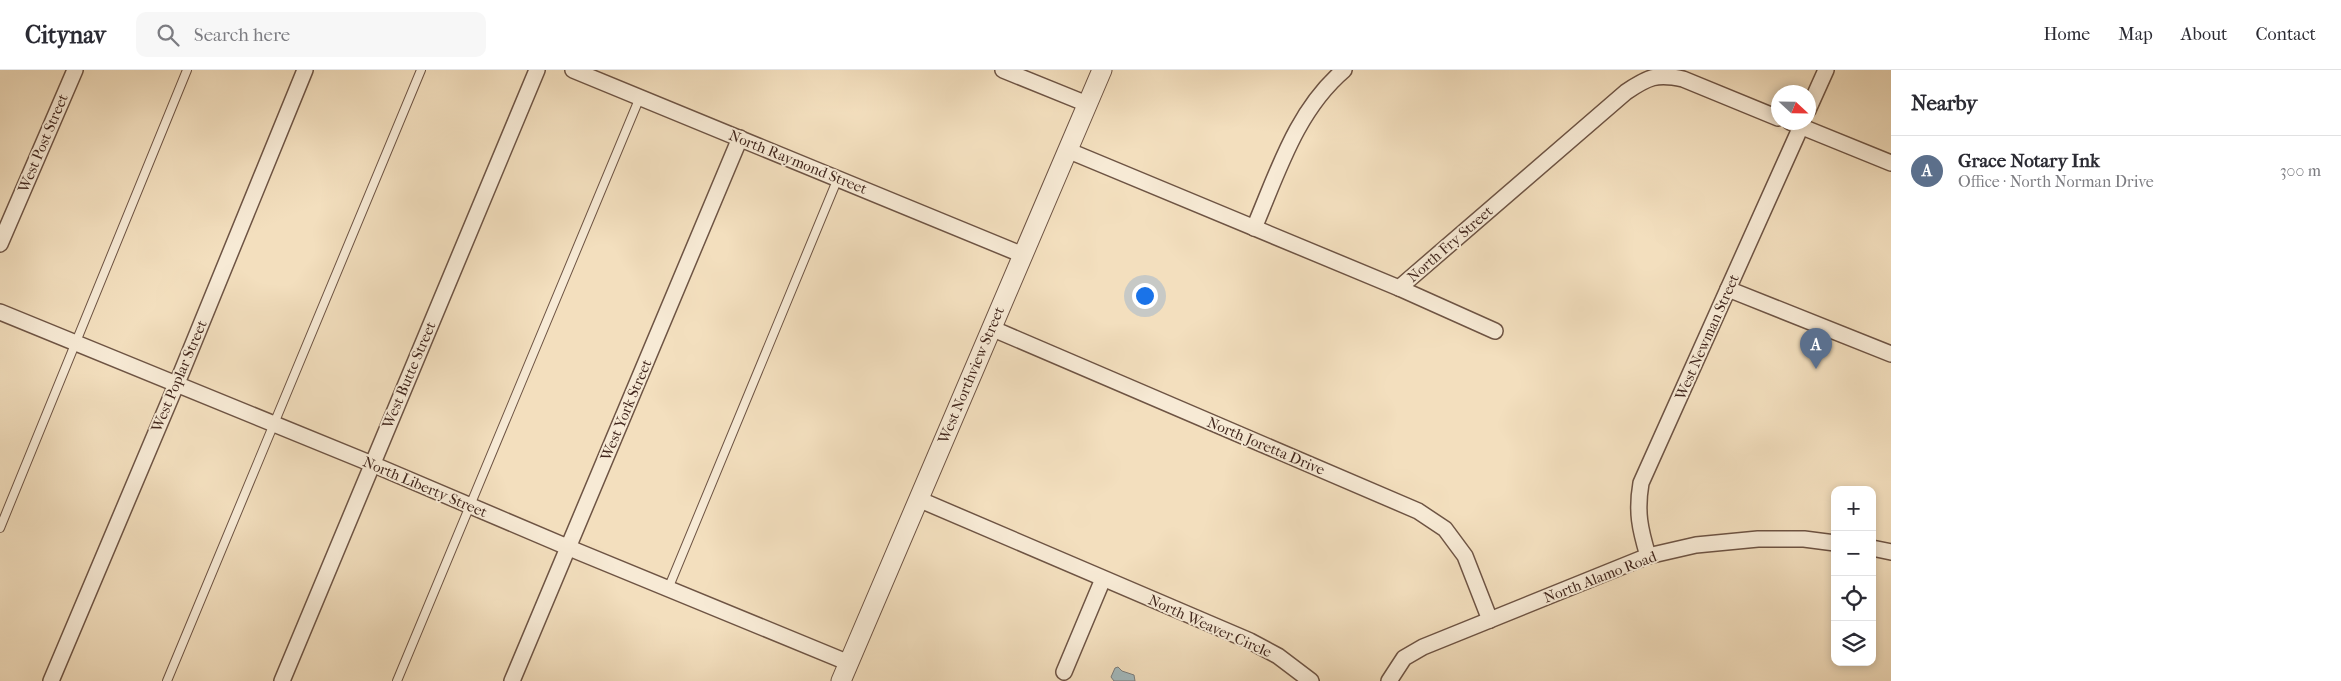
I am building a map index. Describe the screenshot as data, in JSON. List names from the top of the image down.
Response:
{
  "streets": {
    "street": [
      "West Post Street",
      "North Raymond Street",
      "North Fry Street",
      "West Newman Street",
      "West Butte Street",
      "West Northview Street",
      "West Poplar Street",
      "West York Street",
      "North Joretta Drive",
      "North Liberty Street",
      "North Alamo Road",
      "North Weaver Circle"
    ]
  },
  "crossings": [
    ["North Raymond Street", "West Northview Street"],
    ["North Raymond Street", "West York Street"],
    ["North Fry Street", "West Northview Street"],
    ["West Newman Street", "North Alamo Road"],
    ["West Butte Street", "North Liberty Street"],
    ["West Northview Street", "North Joretta Drive"],
    ["West Northview Street", "North Liberty Street"],
    ["West Northview Street", "North Weaver Circle"],
    ["West Poplar Street", "North Liberty Street"],
    ["West York Street", "North Liberty Street"],
    ["North Joretta Drive", "North Alamo Road"]
  ],
  "north": "right",
  "page": {
    "header": "Citynav",
    "search": "Search here",
    "nav": [
      "Home",
      "Map",
      "About",
      "Contact"
    ],
    "heading": "Nearby",
    "list": [
      {
        "mark": "A",
        "name": "Grace Notary Ink",
        "note": "Office · North Norman Drive",
        "value": "300 m"
      }
    ],
    "pins": "A",
    "map_buttons": ["+", "−"]
  }
}
